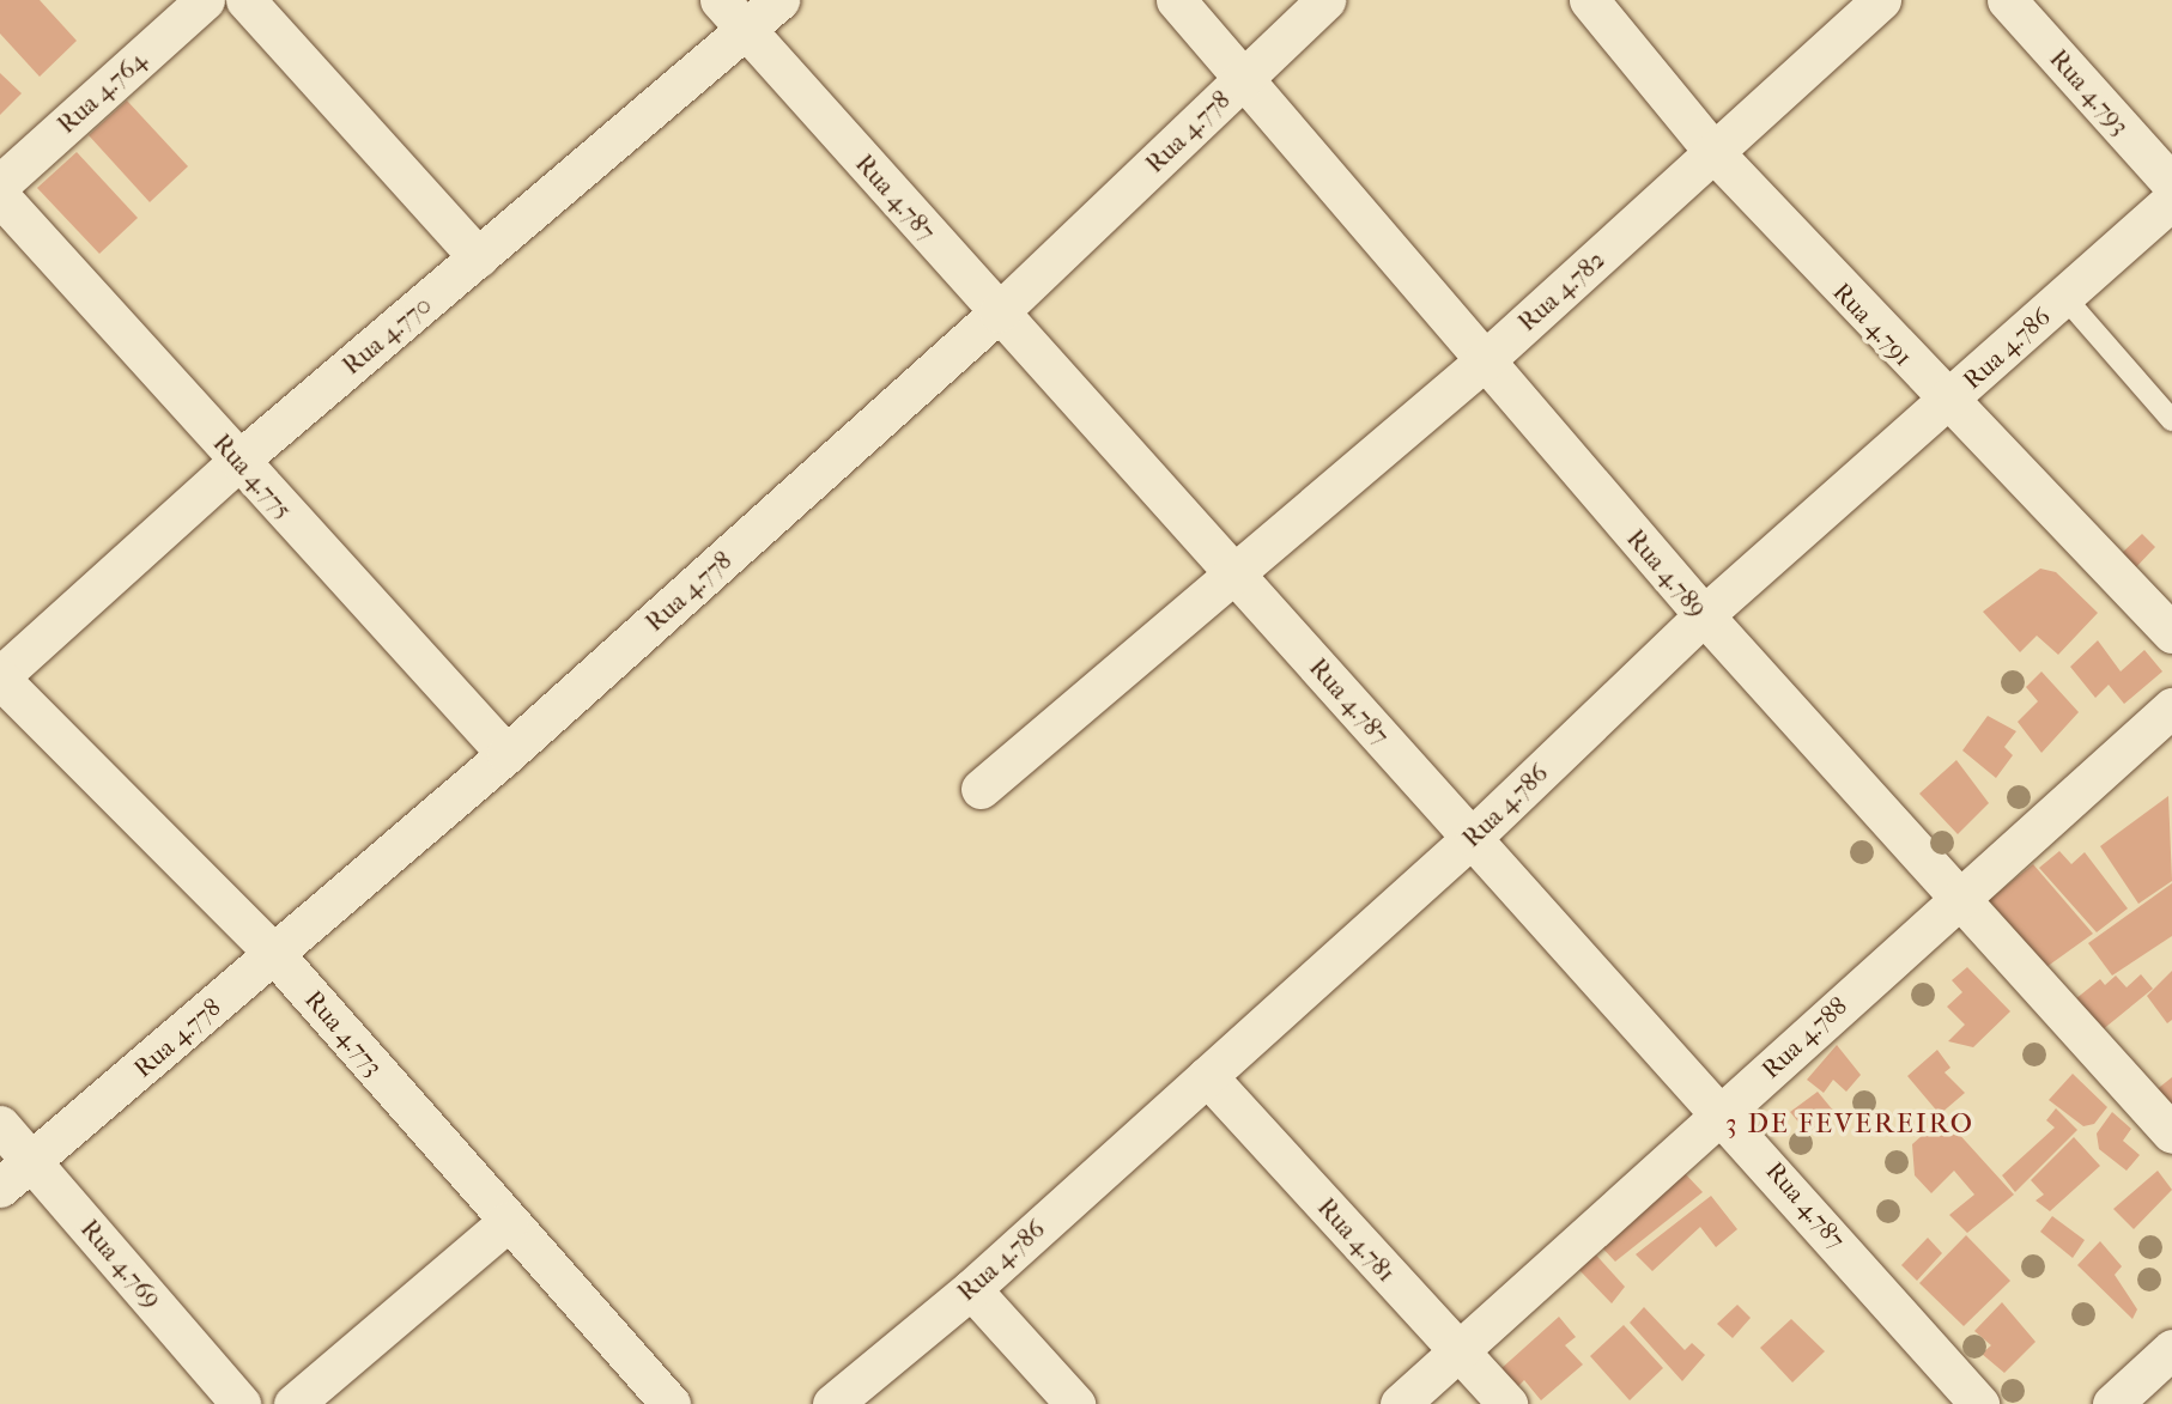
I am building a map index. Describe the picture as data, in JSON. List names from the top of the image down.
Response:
{
  "streets": {
    "street": [
      "Rua 4.764",
      "Rua 4.793",
      "Rua 4.778",
      "Rua 4.787",
      "Rua 4.782",
      "Rua 4.791",
      "Rua 4.770",
      "Rua 4.786",
      "Rua 4.775",
      "Rua 4.789",
      "Rua 4.773",
      "Rua 4.788",
      "Rua 4.781",
      "Rua 4.769"
    ]
  },
  "crossings": [
    ["Rua 4.778", "Rua 4.787"],
    ["Rua 4.778", "Rua 4.775"],
    ["Rua 4.778", "Rua 4.789"],
    ["Rua 4.778", "Rua 4.773"],
    ["Rua 4.778", "Rua 4.769"],
    ["Rua 4.787", "Rua 4.782"],
    ["Rua 4.787", "Rua 4.770"],
    ["Rua 4.787", "Rua 4.786"],
    ["Rua 4.787", "Rua 4.788"],
    ["Rua 4.782", "Rua 4.791"],
    ["Rua 4.782", "Rua 4.789"],
    ["Rua 4.791", "Rua 4.786"],
    ["Rua 4.770", "Rua 4.775"],
    ["Rua 4.770", "Rua 4.773"],
    ["Rua 4.786", "Rua 4.789"],
    ["Rua 4.786", "Rua 4.781"],
    ["Rua 4.789", "Rua 4.788"],
    ["Rua 4.788", "Rua 4.781"]
  ],
  "districts": ["3 DE FEVEREIRO"]
}
